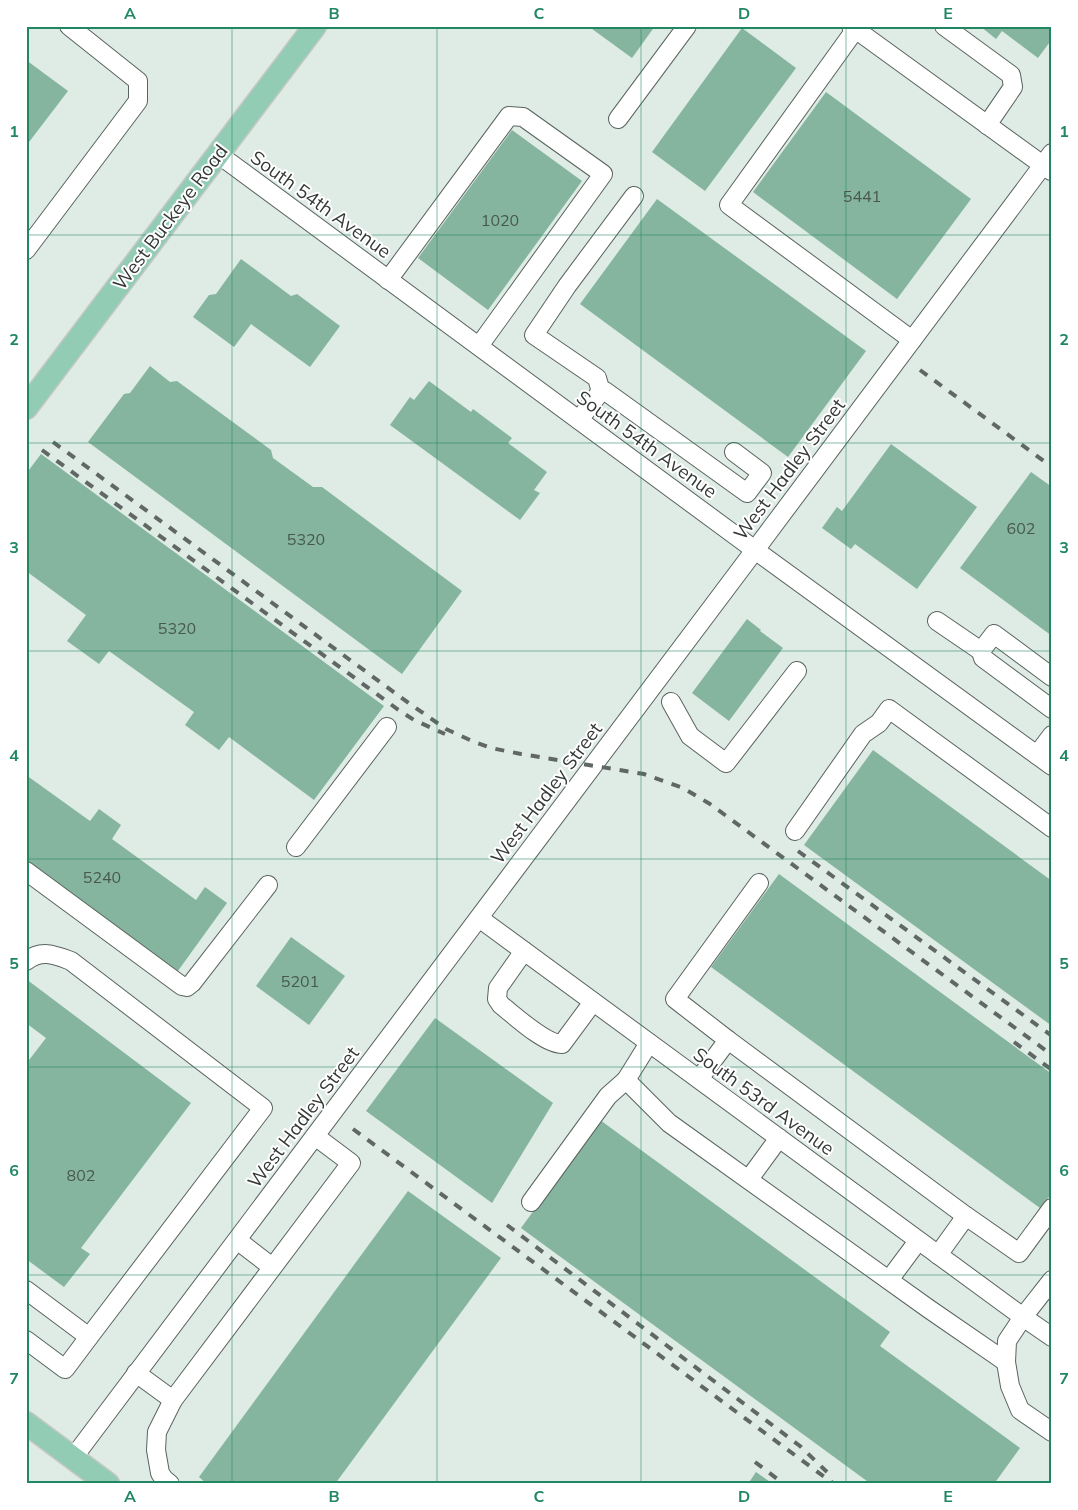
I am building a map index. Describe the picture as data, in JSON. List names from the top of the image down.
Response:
{
  "streets": {
    "main road": ["West Buckeye Road"],
    "street": ["South 54th Avenue", "West Hadley Street", "South 53rd Avenue"]
  },
  "crossings": [
    ["South 54th Avenue", "West Buckeye Road"],
    ["South 54th Avenue", "West Hadley Street"],
    ["West Hadley Street", "South 53rd Avenue"]
  ],
  "house_numbers": [
    "5441",
    "1020",
    "602",
    "5320",
    "5320",
    "5240",
    "5201",
    "802"
  ],
  "grid": {
    "columns": [
      "A",
      "B",
      "C",
      "D",
      "E"
    ],
    "rows": [
      "1",
      "2",
      "3",
      "4",
      "5",
      "6",
      "7"
    ]
  }
}
